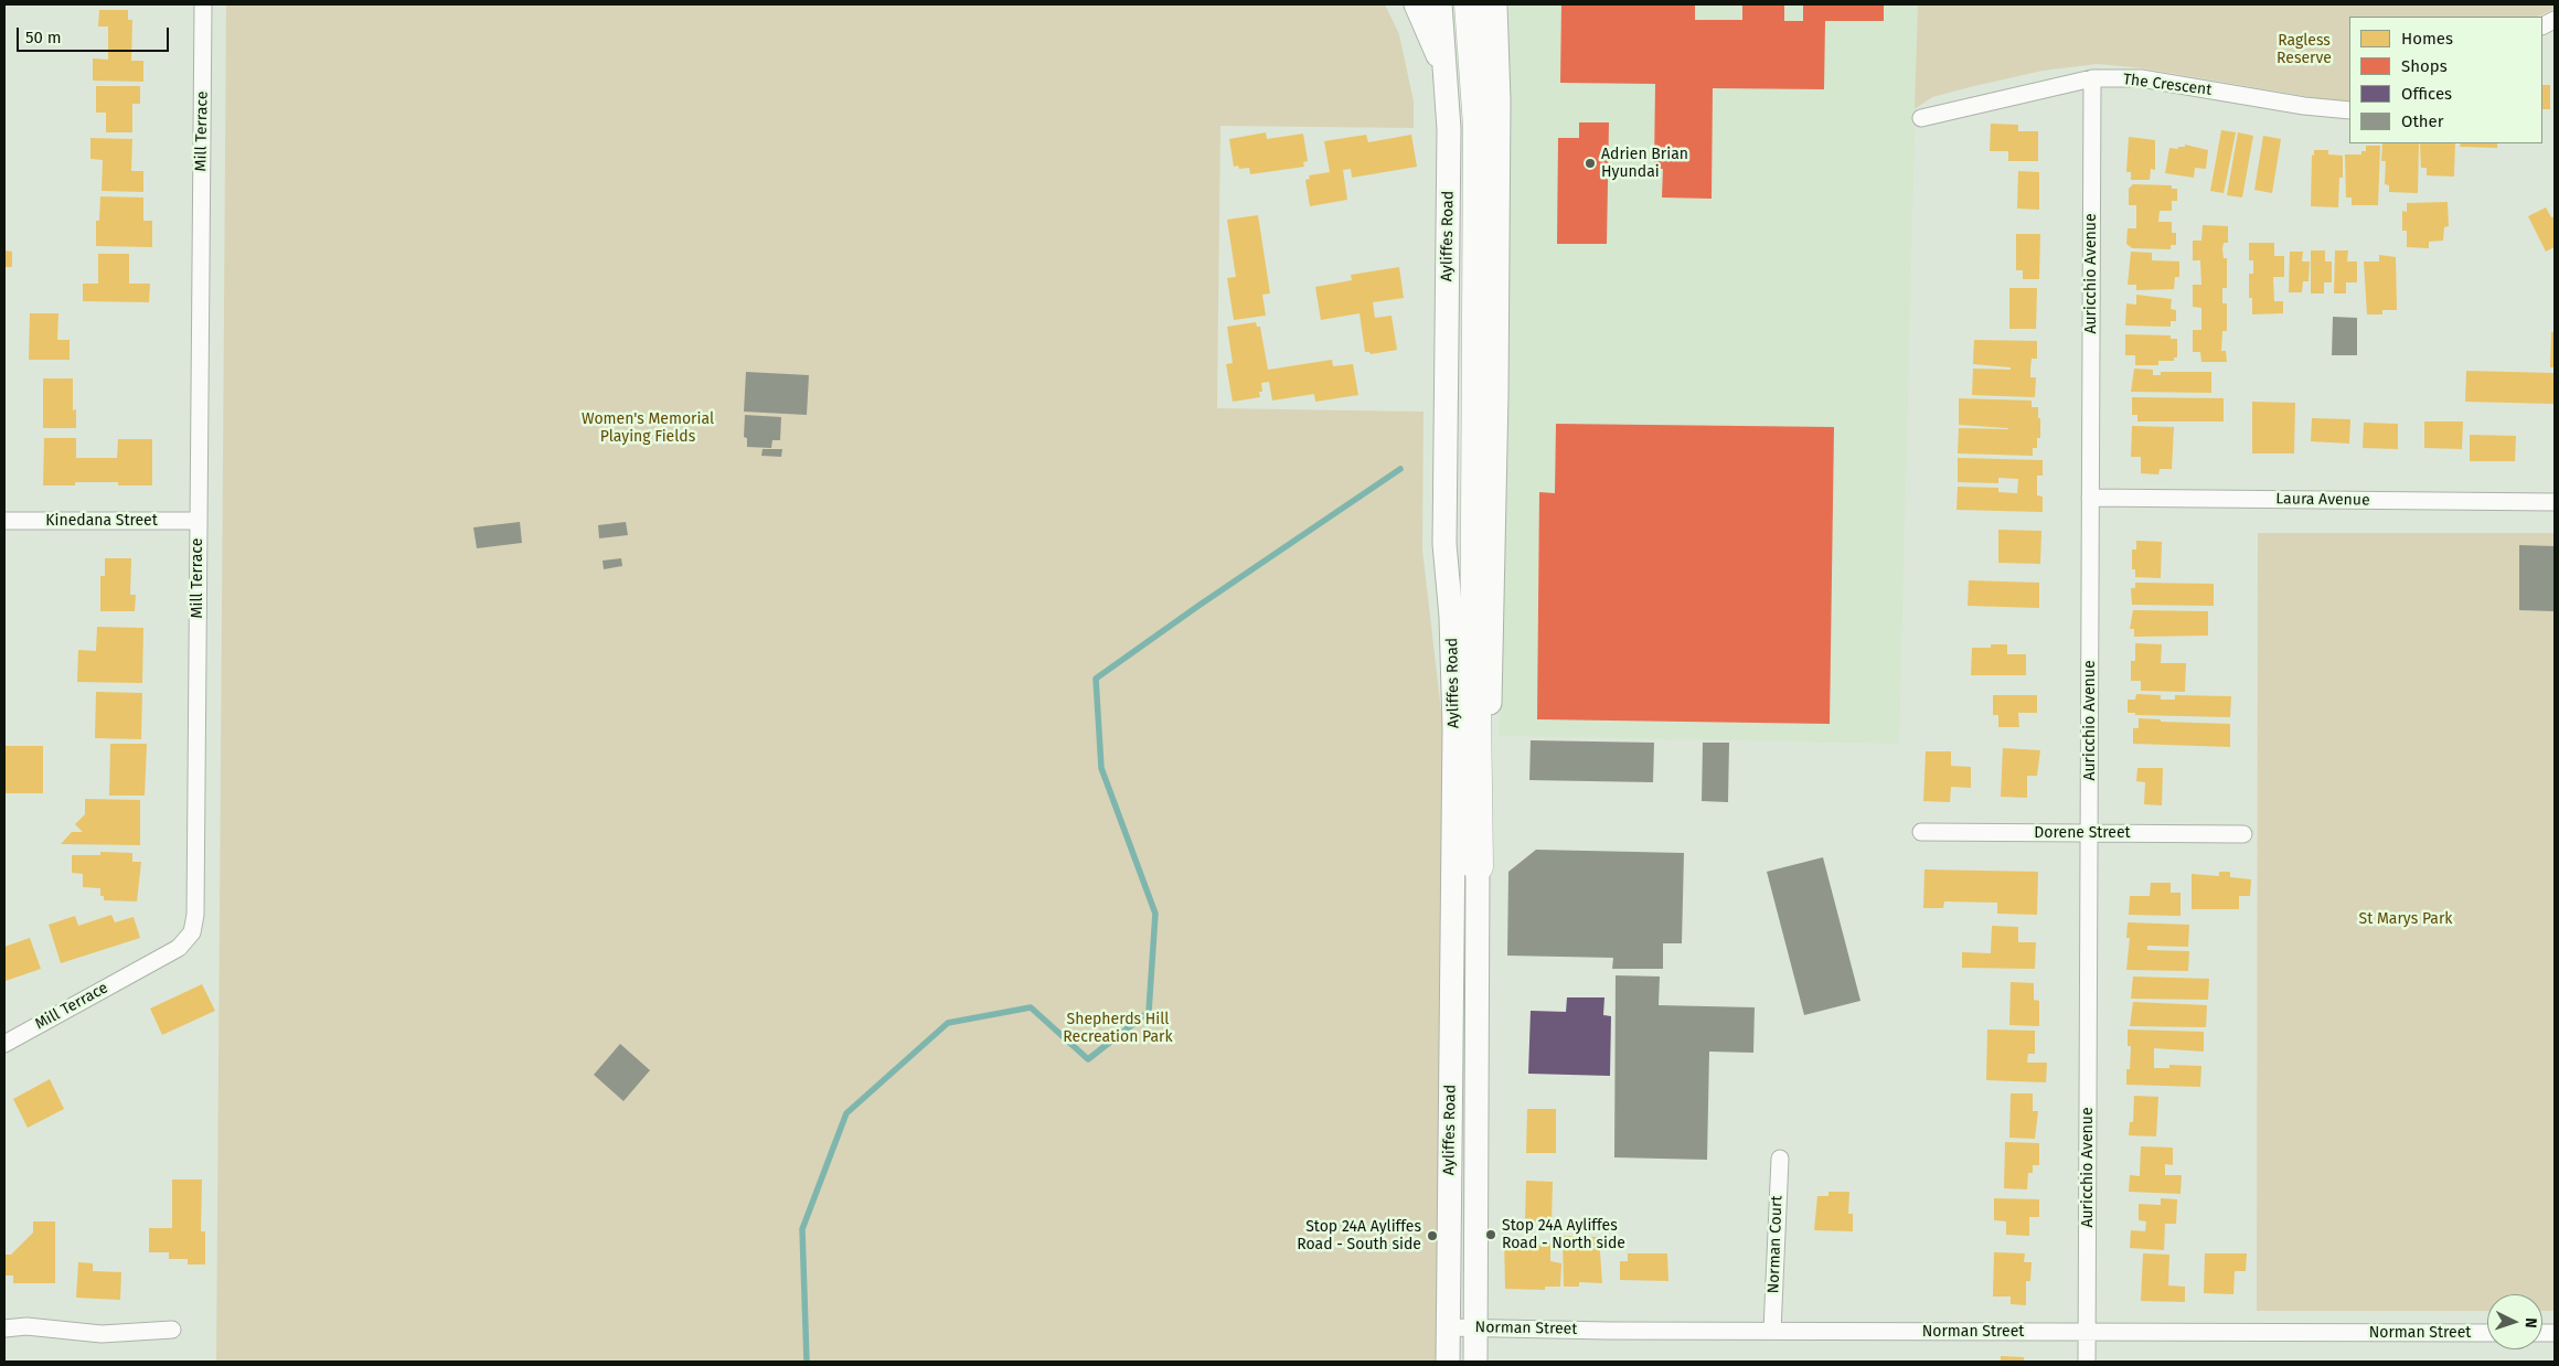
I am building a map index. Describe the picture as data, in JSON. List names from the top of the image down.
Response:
{
  "streets": {
    "main road": ["Ayliffes Road"],
    "street": [
      "The Crescent",
      "Mill Terrace",
      "Auricchio Avenue",
      "Laura Avenue",
      "Kinedana Street",
      "Dorene Street",
      "Norman Court",
      "Norman Street"
    ]
  },
  "crossings": [
    ["The Crescent", "Auricchio Avenue"],
    ["Mill Terrace", "Kinedana Street"],
    ["Ayliffes Road", "Norman Street"],
    ["Auricchio Avenue", "Laura Avenue"],
    ["Auricchio Avenue", "Dorene Street"],
    ["Auricchio Avenue", "Norman Street"],
    ["Norman Court", "Norman Street"]
  ],
  "parks": [
    "Ragless Reserve",
    "Women's Memorial Playing Fields",
    "St Marys Park",
    "Shepherds Hill Recreation Park"
  ],
  "places": ["Adrien Brian Hyundai", "Stop 24A Ayliffes Road - North side", "Stop 24A Ayliffes Road - South side"],
  "legend": [
    "Homes",
    "Shops",
    "Offices",
    "Other"
  ],
  "scale_bar": "50 m",
  "north": "right"
}
